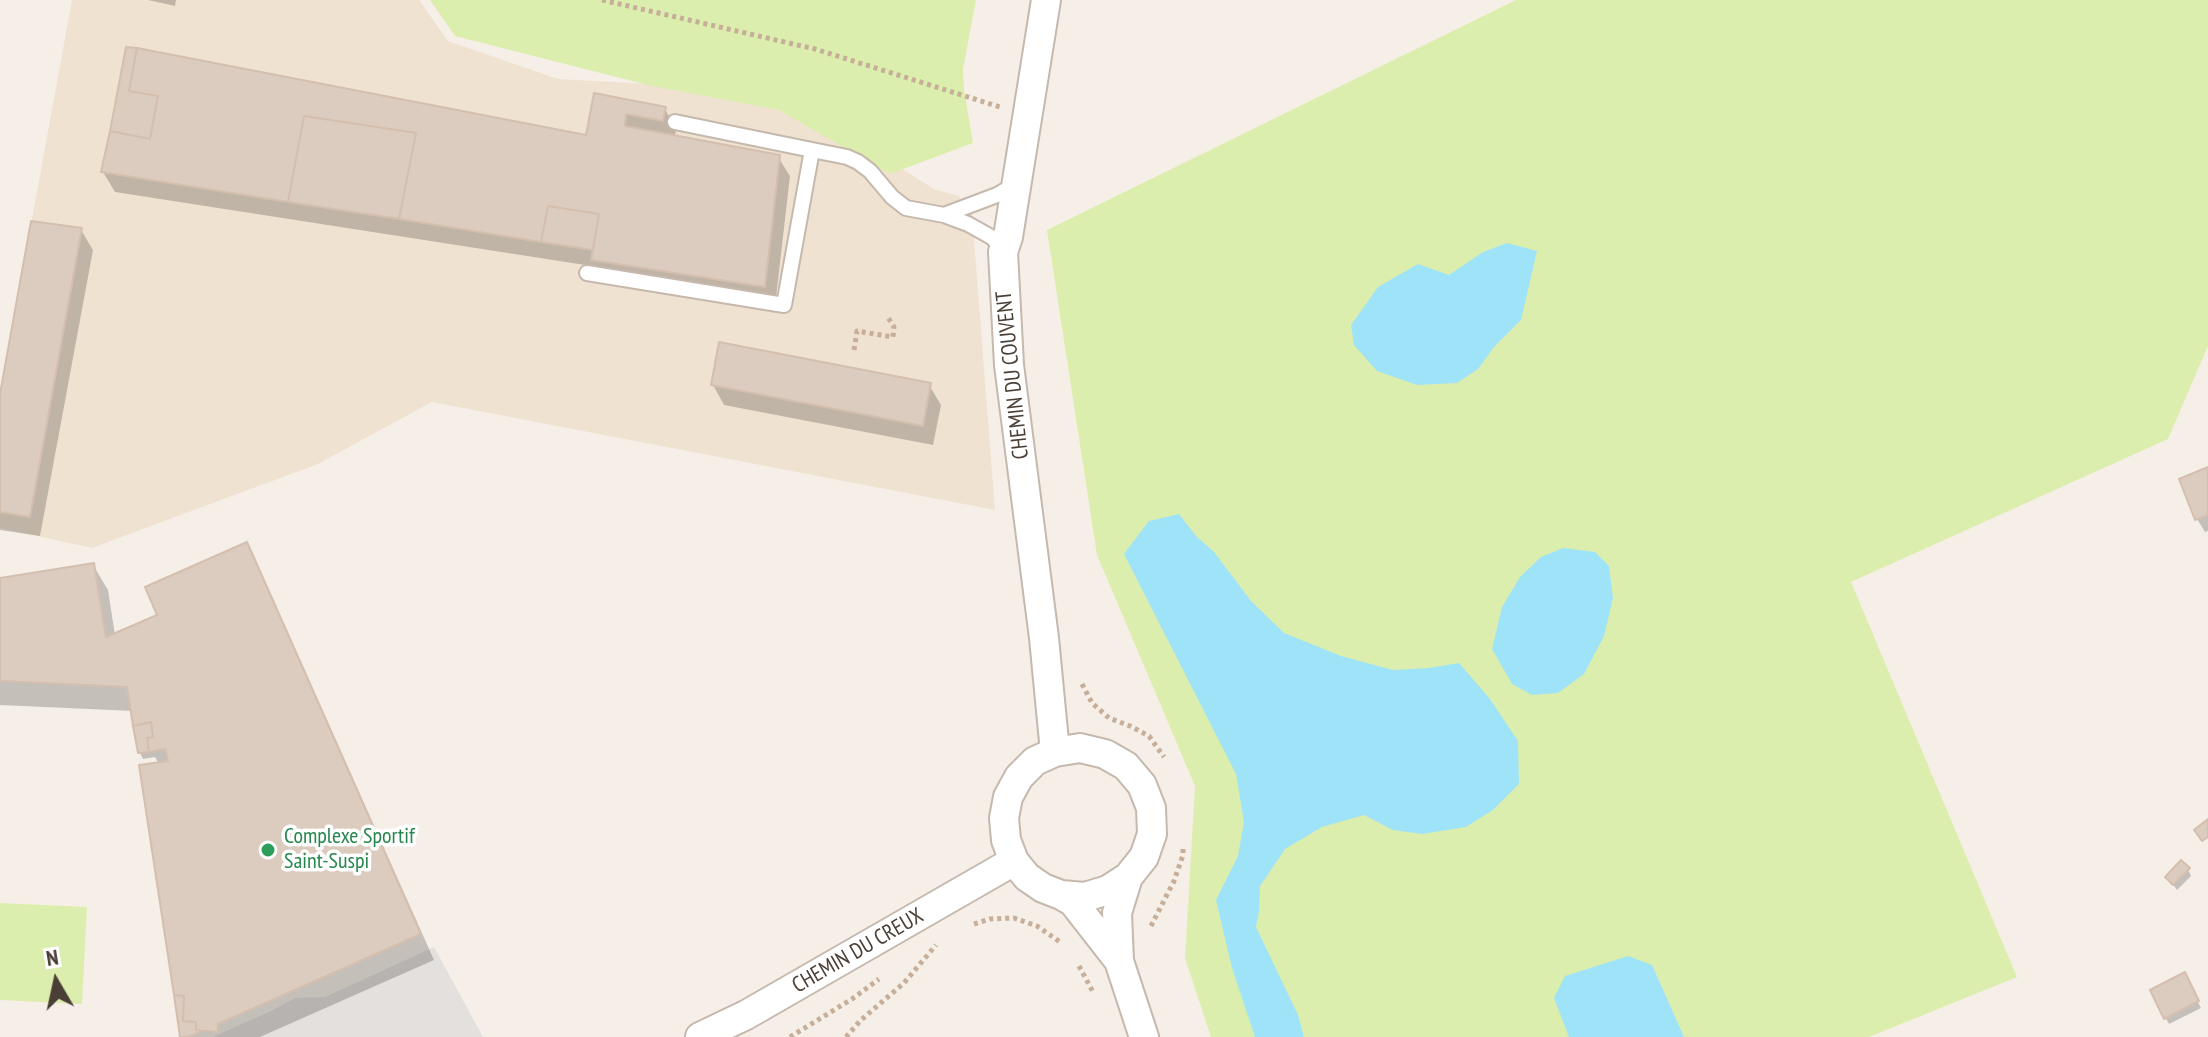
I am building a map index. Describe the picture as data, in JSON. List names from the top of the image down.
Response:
{
  "streets": {
    "street": ["CHEMIN DU COUVENT", "CHEMIN DU CREUX"]
  },
  "crossings": [
    ["CHEMIN DU COUVENT", "CHEMIN DU CREUX"]
  ],
  "places": ["Complexe Sportif Saint-Suspi"],
  "north": "top"
}
